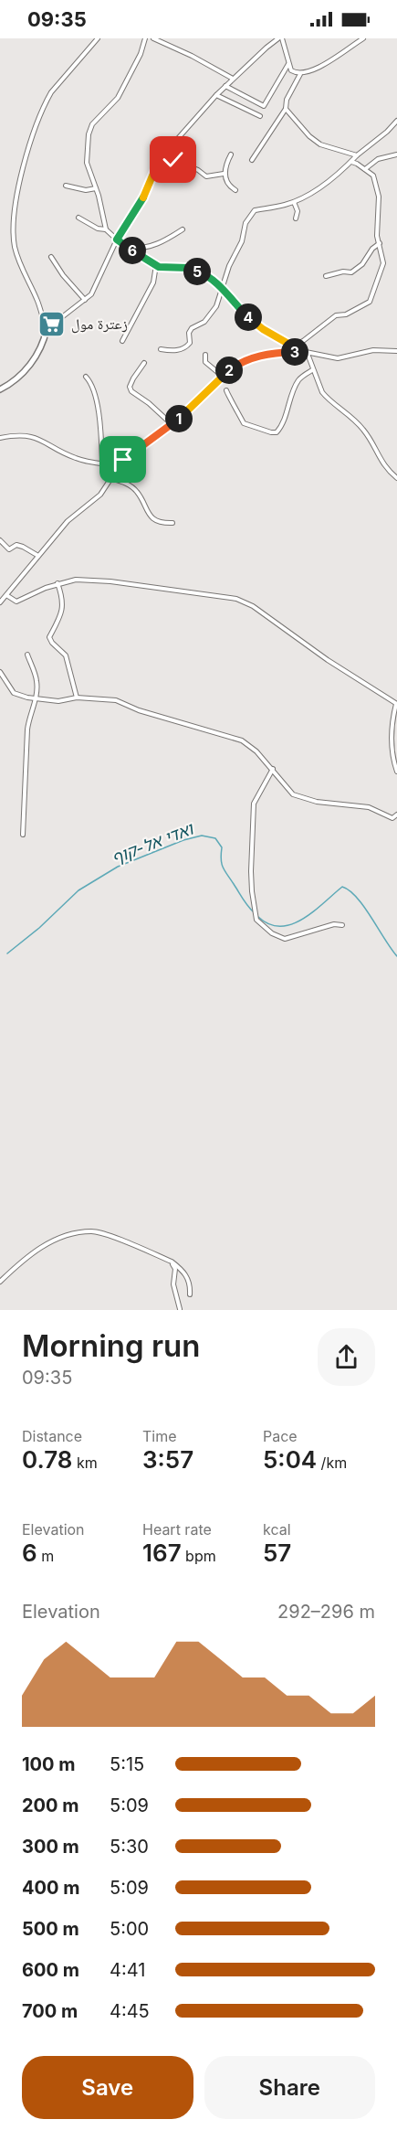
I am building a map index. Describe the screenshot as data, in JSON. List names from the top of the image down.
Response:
{
  "water": ["ואדי אל-קוף"],
  "places": {
    "supermarket": ["زعترة مول"]
  },
  "page": {
    "status": "09:35",
    "pins": [
      "6",
      "5",
      "4",
      "3",
      "2",
      "1"
    ],
    "heading": ["Morning run", "09:35"],
    "stats": [
      ["Distance", "0.78 km"],
      ["Time", "3:57"],
      ["Pace", "5:04 /km"],
      ["Elevation", "6 m"],
      ["Heart rate", "167 bpm"],
      ["kcal", "57"]
    ],
    "chart": ["Elevation", "292–296 m"],
    "list": [
      {
        "name": "100 m",
        "note": "5:15"
      },
      {
        "name": "200 m",
        "note": "5:09"
      },
      {
        "name": "300 m",
        "note": "5:30"
      },
      {
        "name": "400 m",
        "note": "5:09"
      },
      {
        "name": "500 m",
        "note": "5:00"
      },
      {
        "name": "600 m",
        "note": "4:41"
      },
      {
        "name": "700 m",
        "note": "4:45"
      }
    ],
    "buttons": ["Save", "Share"]
  }
}
